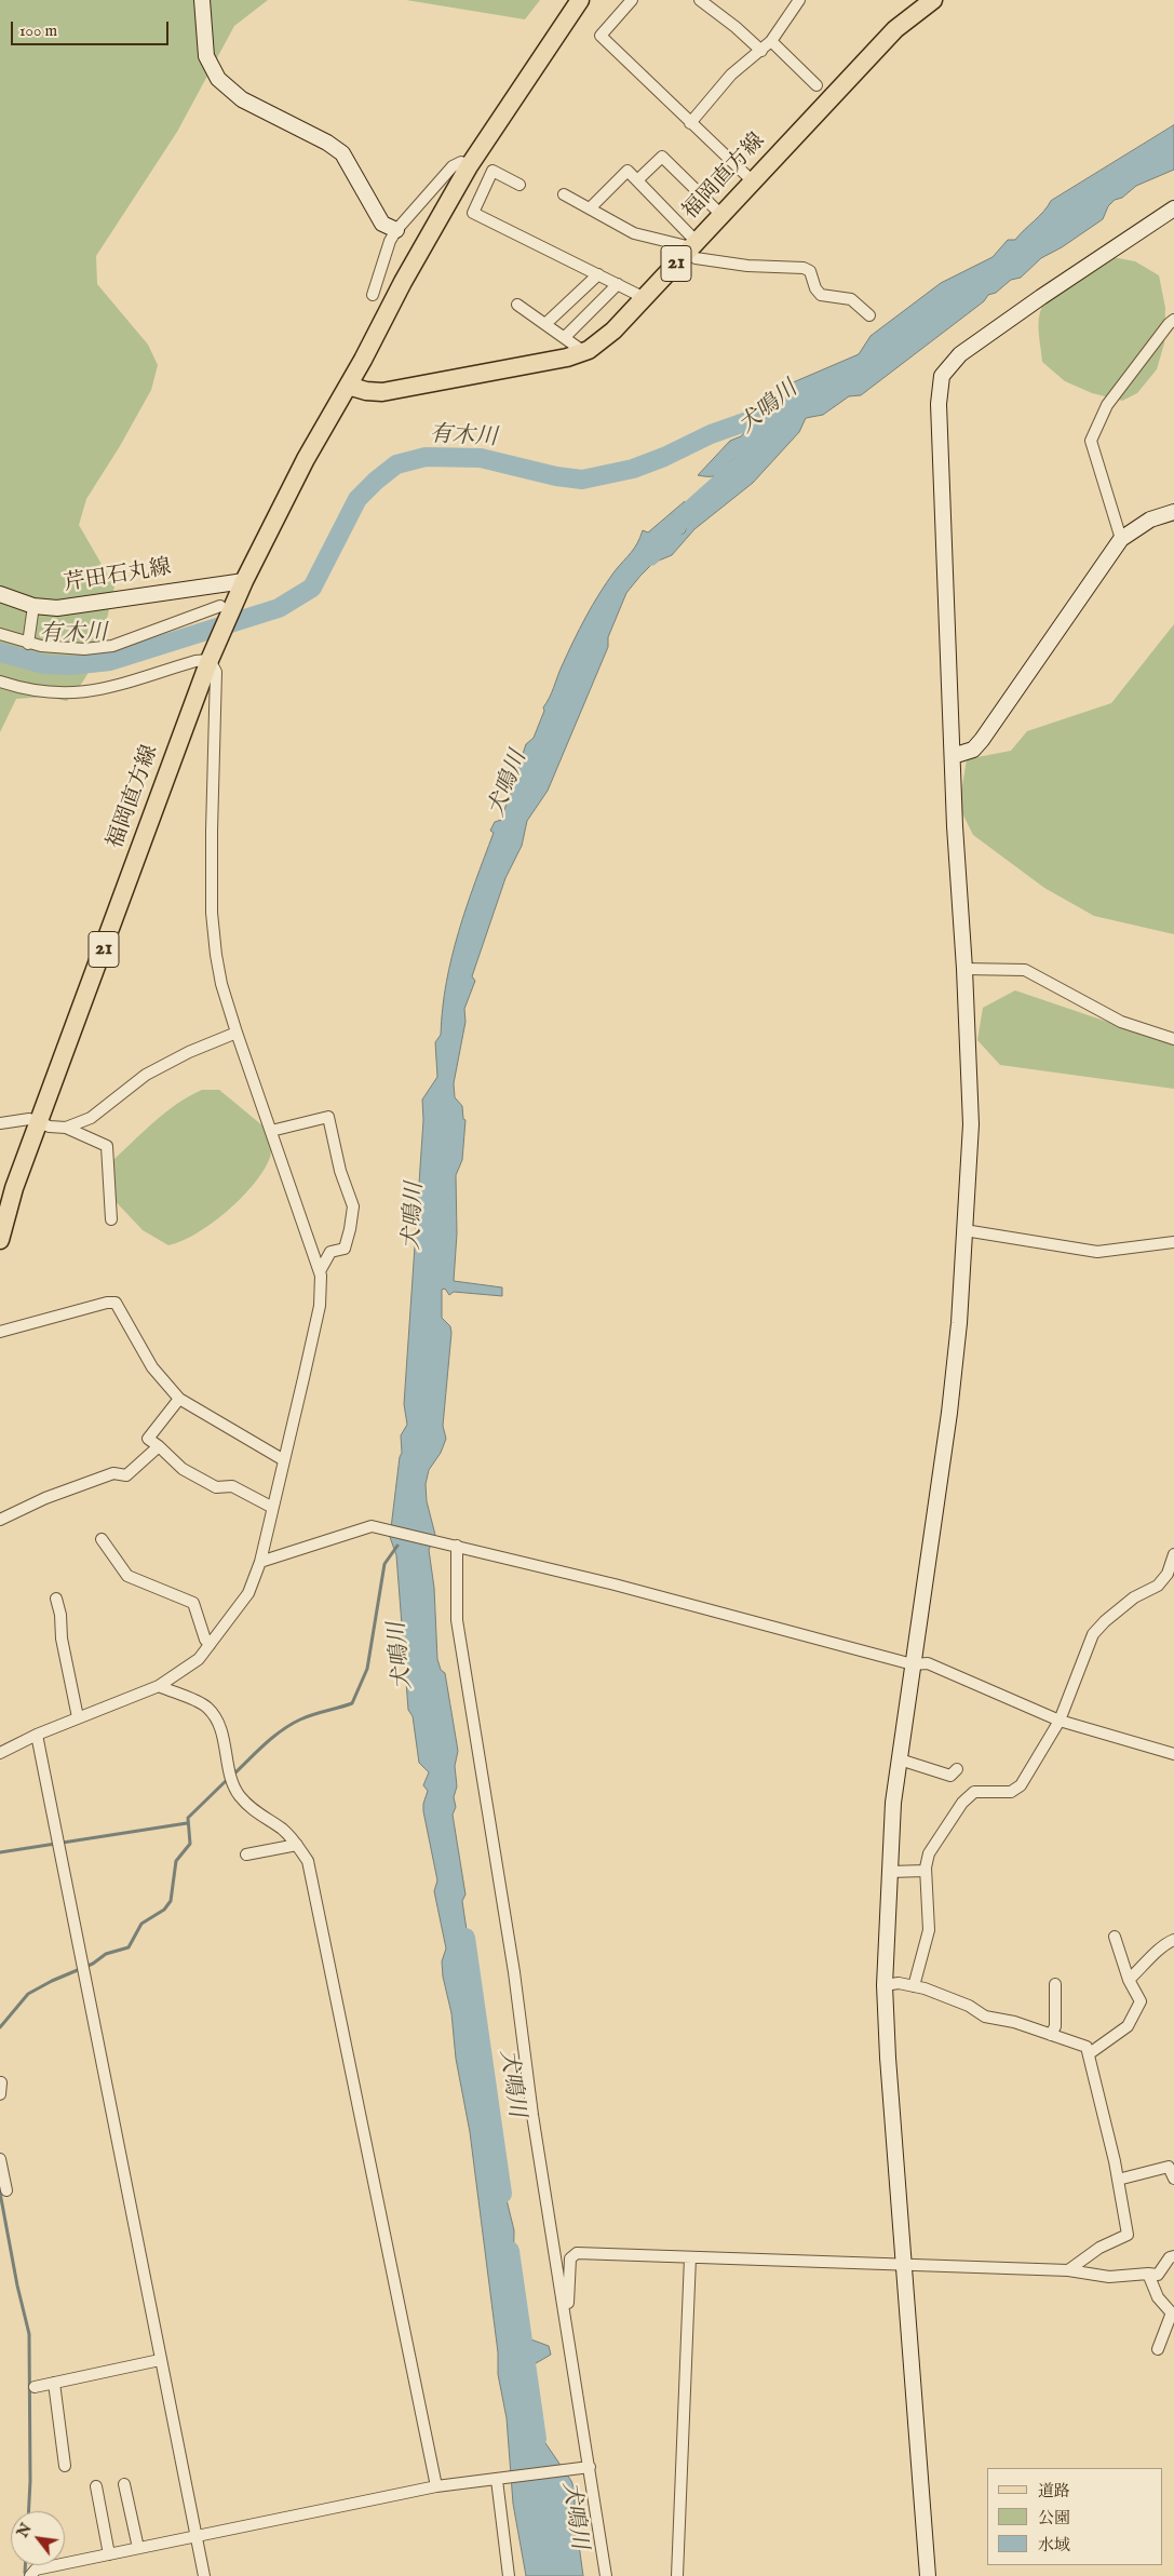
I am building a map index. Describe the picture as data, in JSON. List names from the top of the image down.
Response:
{
  "streets": {
    "main road": ["福岡直方線", "21"],
    "street": ["芹田石丸線"]
  },
  "crossings": [
    ["福岡直方線", "芹田石丸線"]
  ],
  "water": ["犬鳴川", "有木川"],
  "legend": ["道路", "公園", "水域"],
  "scale_bar": "100 m",
  "north": "top left"
}
